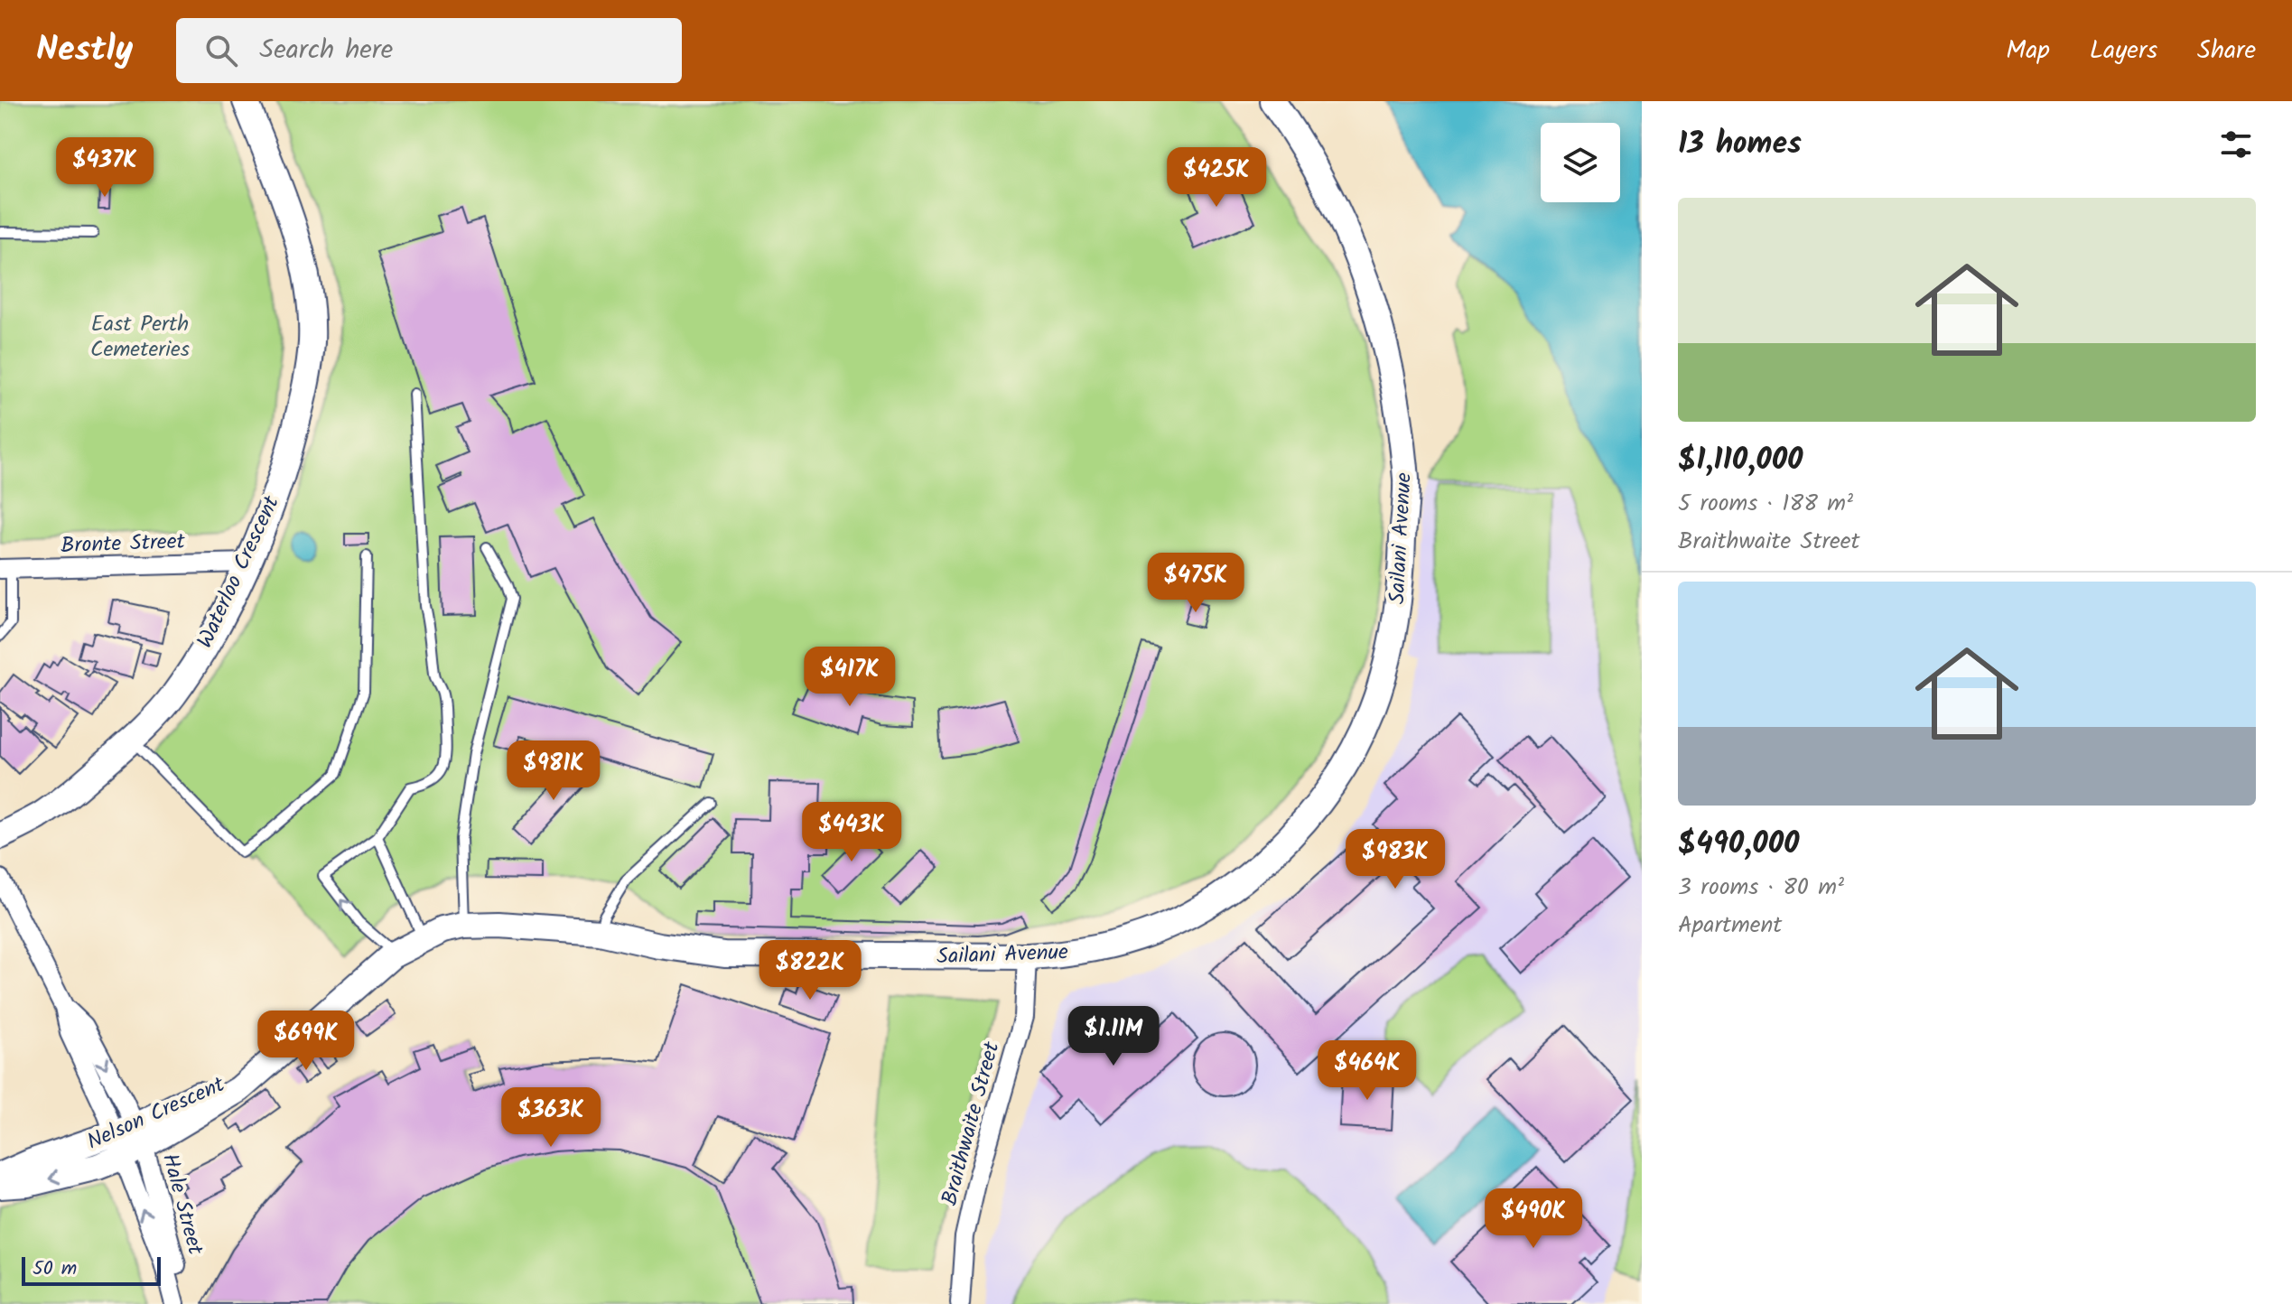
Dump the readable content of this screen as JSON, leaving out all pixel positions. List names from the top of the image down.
{
  "streets": {
    "street": [
      "Sailani Avenue",
      "Bronte Street",
      "Waterloo Crescent",
      "Nelson Crescent",
      "Braithwaite Street",
      "Hale Street"
    ]
  },
  "crossings": [
    ["Sailani Avenue", "Nelson Crescent"],
    ["Sailani Avenue", "Braithwaite Street"],
    ["Bronte Street", "Waterloo Crescent"],
    ["Nelson Crescent", "Hale Street"]
  ],
  "parks": ["East Perth Cemeteries"],
  "scale_bar": "50 m",
  "page": {
    "header": "Nestly",
    "search": "Search here",
    "nav": ["Map", "Layers", "Share"],
    "heading": "13 homes",
    "price": [
      "$437K",
      "$425K",
      "$475K",
      "$417K",
      "$981K",
      "$443K",
      "$983K",
      "$822K",
      "$1.11M",
      "$699K",
      "$464K",
      "$363K",
      "$490K"
    ],
    "list": [
      {
        "name": "$1,110,000",
        "note": "5 rooms · 188 m² · Braithwaite Street"
      },
      {
        "name": "$490,000",
        "note": "3 rooms · 80 m² · Apartment"
      }
    ],
    "scale": "50 m"
  }
}
